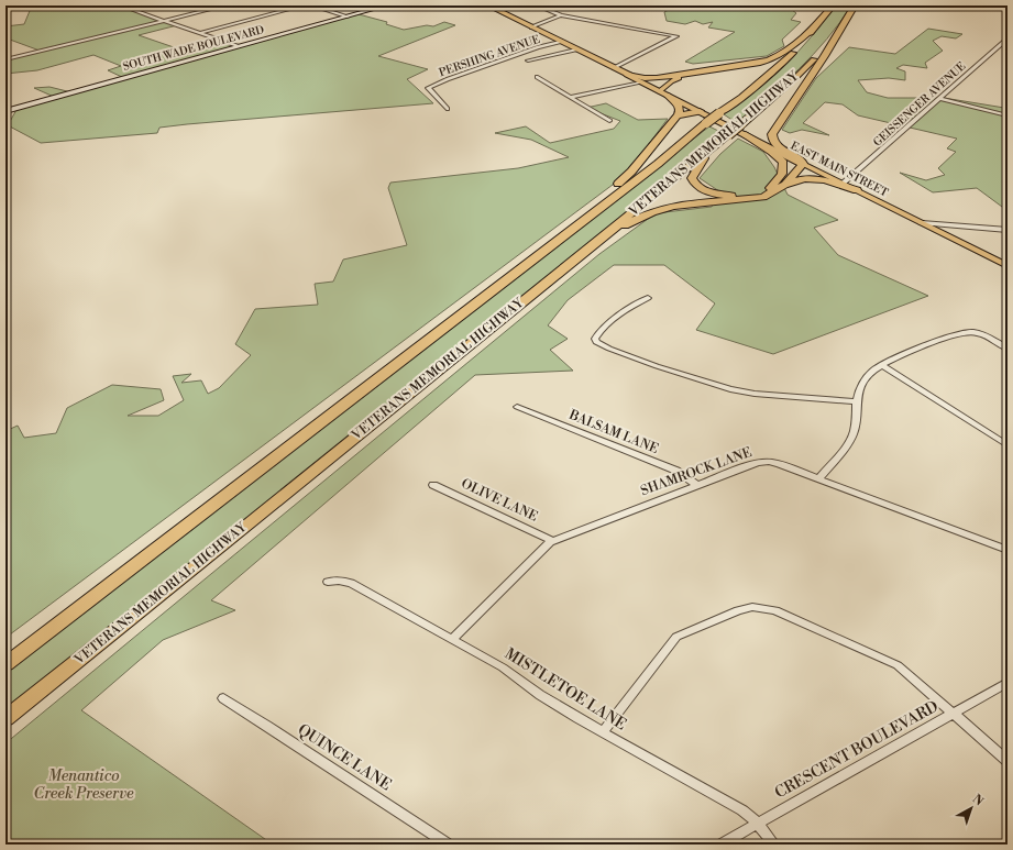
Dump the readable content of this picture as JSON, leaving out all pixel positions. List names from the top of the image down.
{
  "streets": {
    "highway": ["VETERANS MEMORIAL HIGHWAY", "EAST MAIN STREET"],
    "main road": ["SOUTH WADE BOULEVARD"],
    "street": [
      "PERSHING AVENUE",
      "GEISSENGER AVENUE",
      "BALSAM LANE",
      "SHAMROCK LANE",
      "OLIVE LANE",
      "MISTLETOE LANE",
      "CRESCENT BOULEVARD",
      "QUINCE LANE"
    ]
  },
  "crossings": [
    ["PERSHING AVENUE", "EAST MAIN STREET"],
    ["GEISSENGER AVENUE", "EAST MAIN STREET"],
    ["BALSAM LANE", "SHAMROCK LANE"],
    ["SHAMROCK LANE", "OLIVE LANE"],
    ["SHAMROCK LANE", "MISTLETOE LANE"],
    ["MISTLETOE LANE", "CRESCENT BOULEVARD"]
  ],
  "parks": ["Menantico Creek Preserve"],
  "north": "top right"
}
